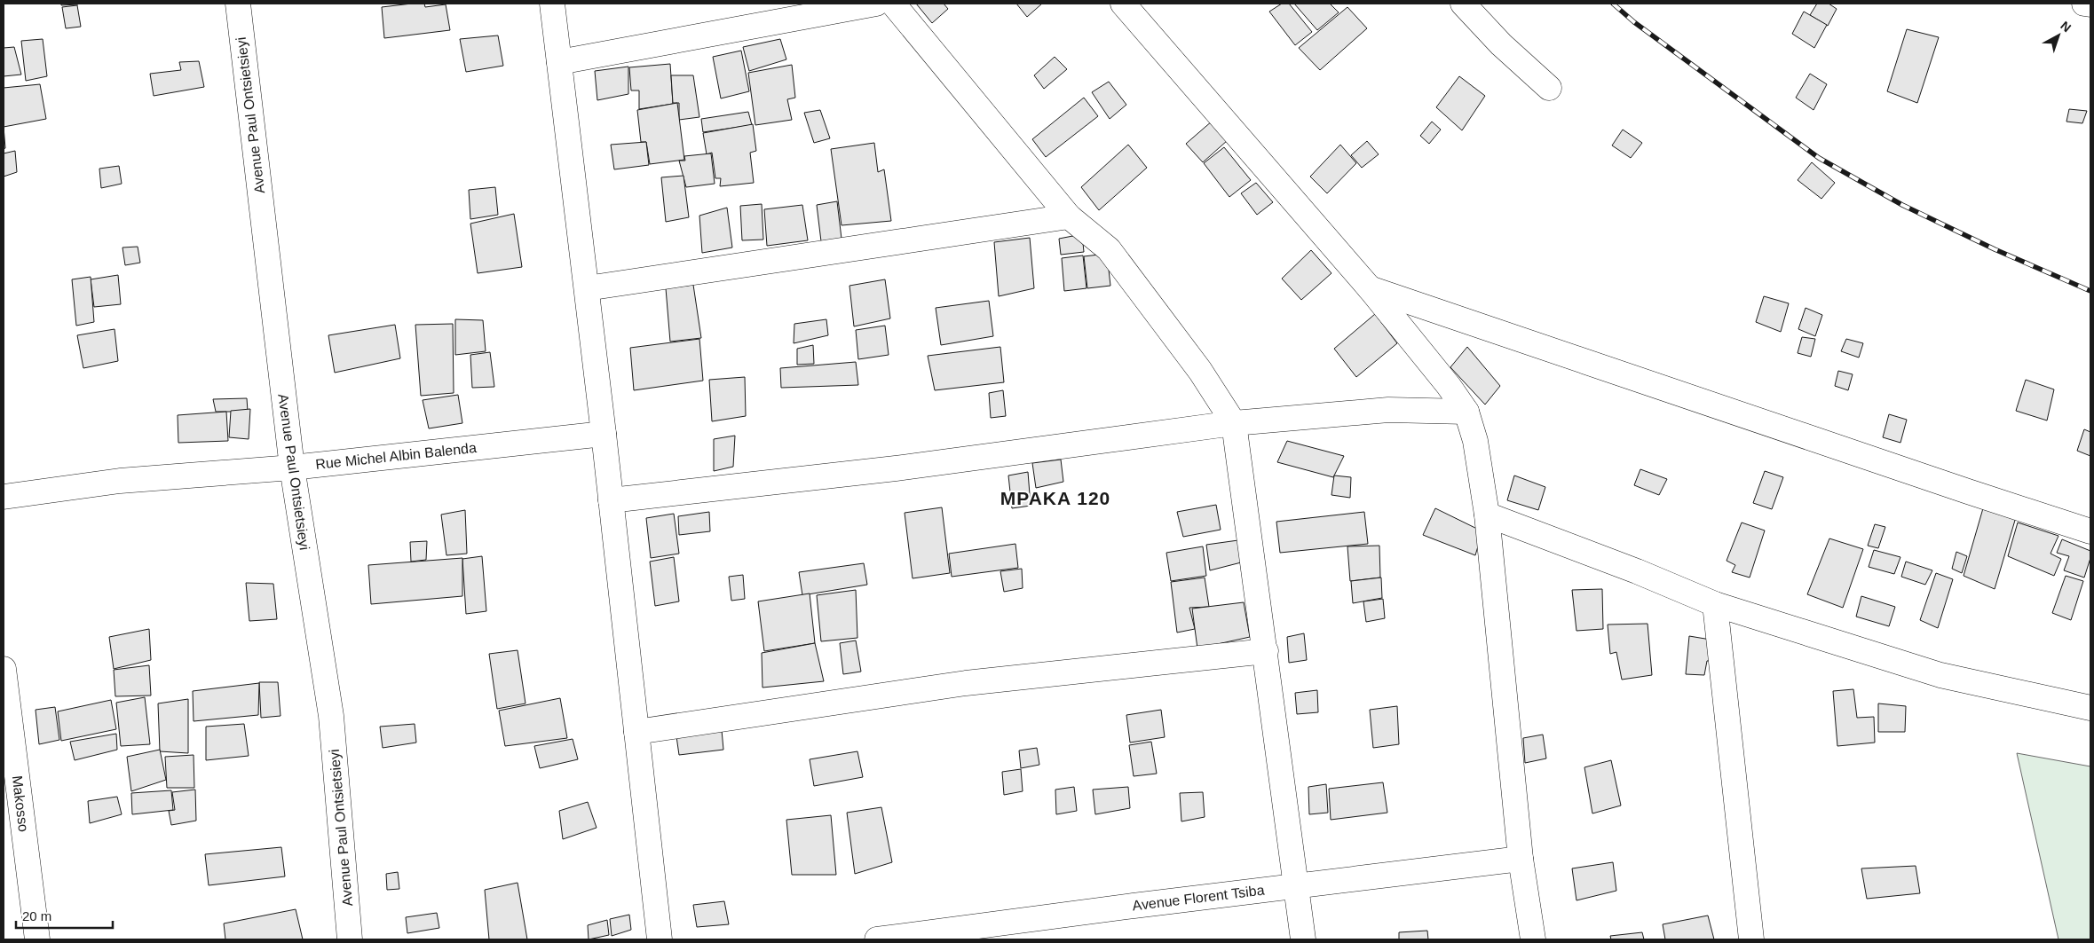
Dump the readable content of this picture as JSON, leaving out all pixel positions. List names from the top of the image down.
{
  "streets": {
    "street": [
      "Avenue Paul Ontsietsieyi",
      "Rue Michel Albin Balenda",
      "Makosso",
      "Avenue Florent Tsiba"
    ]
  },
  "crossings": [
    ["Avenue Paul Ontsietsieyi", "Rue Michel Albin Balenda"]
  ],
  "districts": ["MPAKA 120"],
  "scale_bar": "20 m",
  "north": "top right"
}
